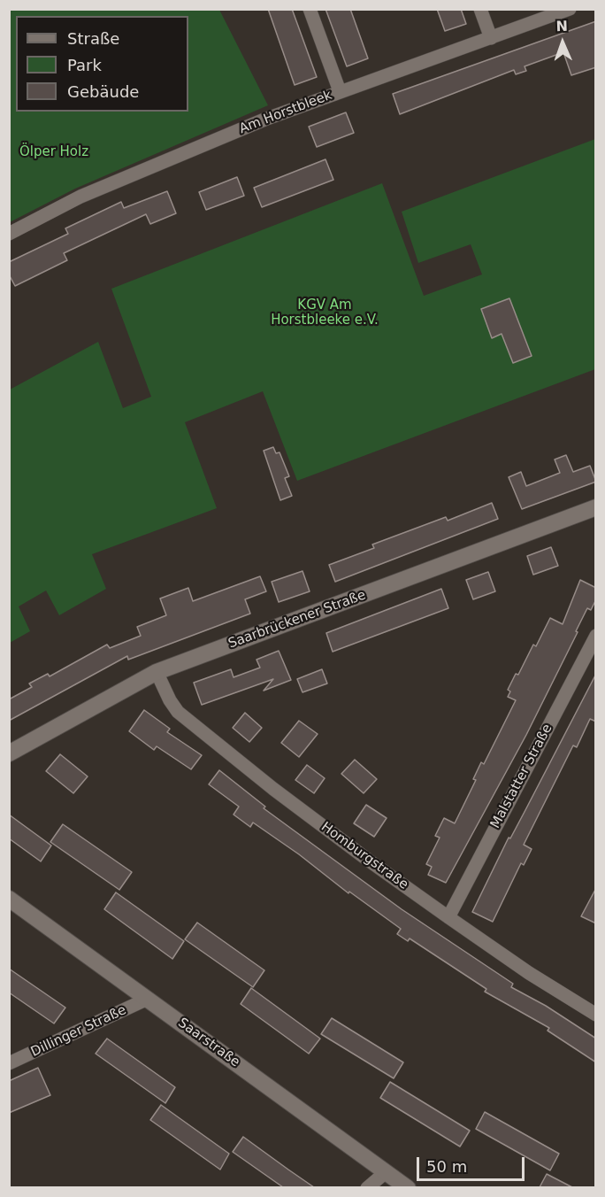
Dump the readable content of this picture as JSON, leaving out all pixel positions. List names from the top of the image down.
{
  "streets": {
    "street": [
      "Am Horstbleek",
      "Saarbrückener Straße",
      "Malstatter Straße",
      "Homburgstraße",
      "Dillinger Straße",
      "Saarstraße"
    ]
  },
  "crossings": [
    ["Saarbrückener Straße", "Homburgstraße"],
    ["Malstatter Straße", "Homburgstraße"],
    ["Dillinger Straße", "Saarstraße"]
  ],
  "parks": ["Ölper Holz", "KGV Am Horstbleeke e.V."],
  "legend": ["Straße", "Park", "Gebäude"],
  "scale_bar": "50 m",
  "north": "top"
}
